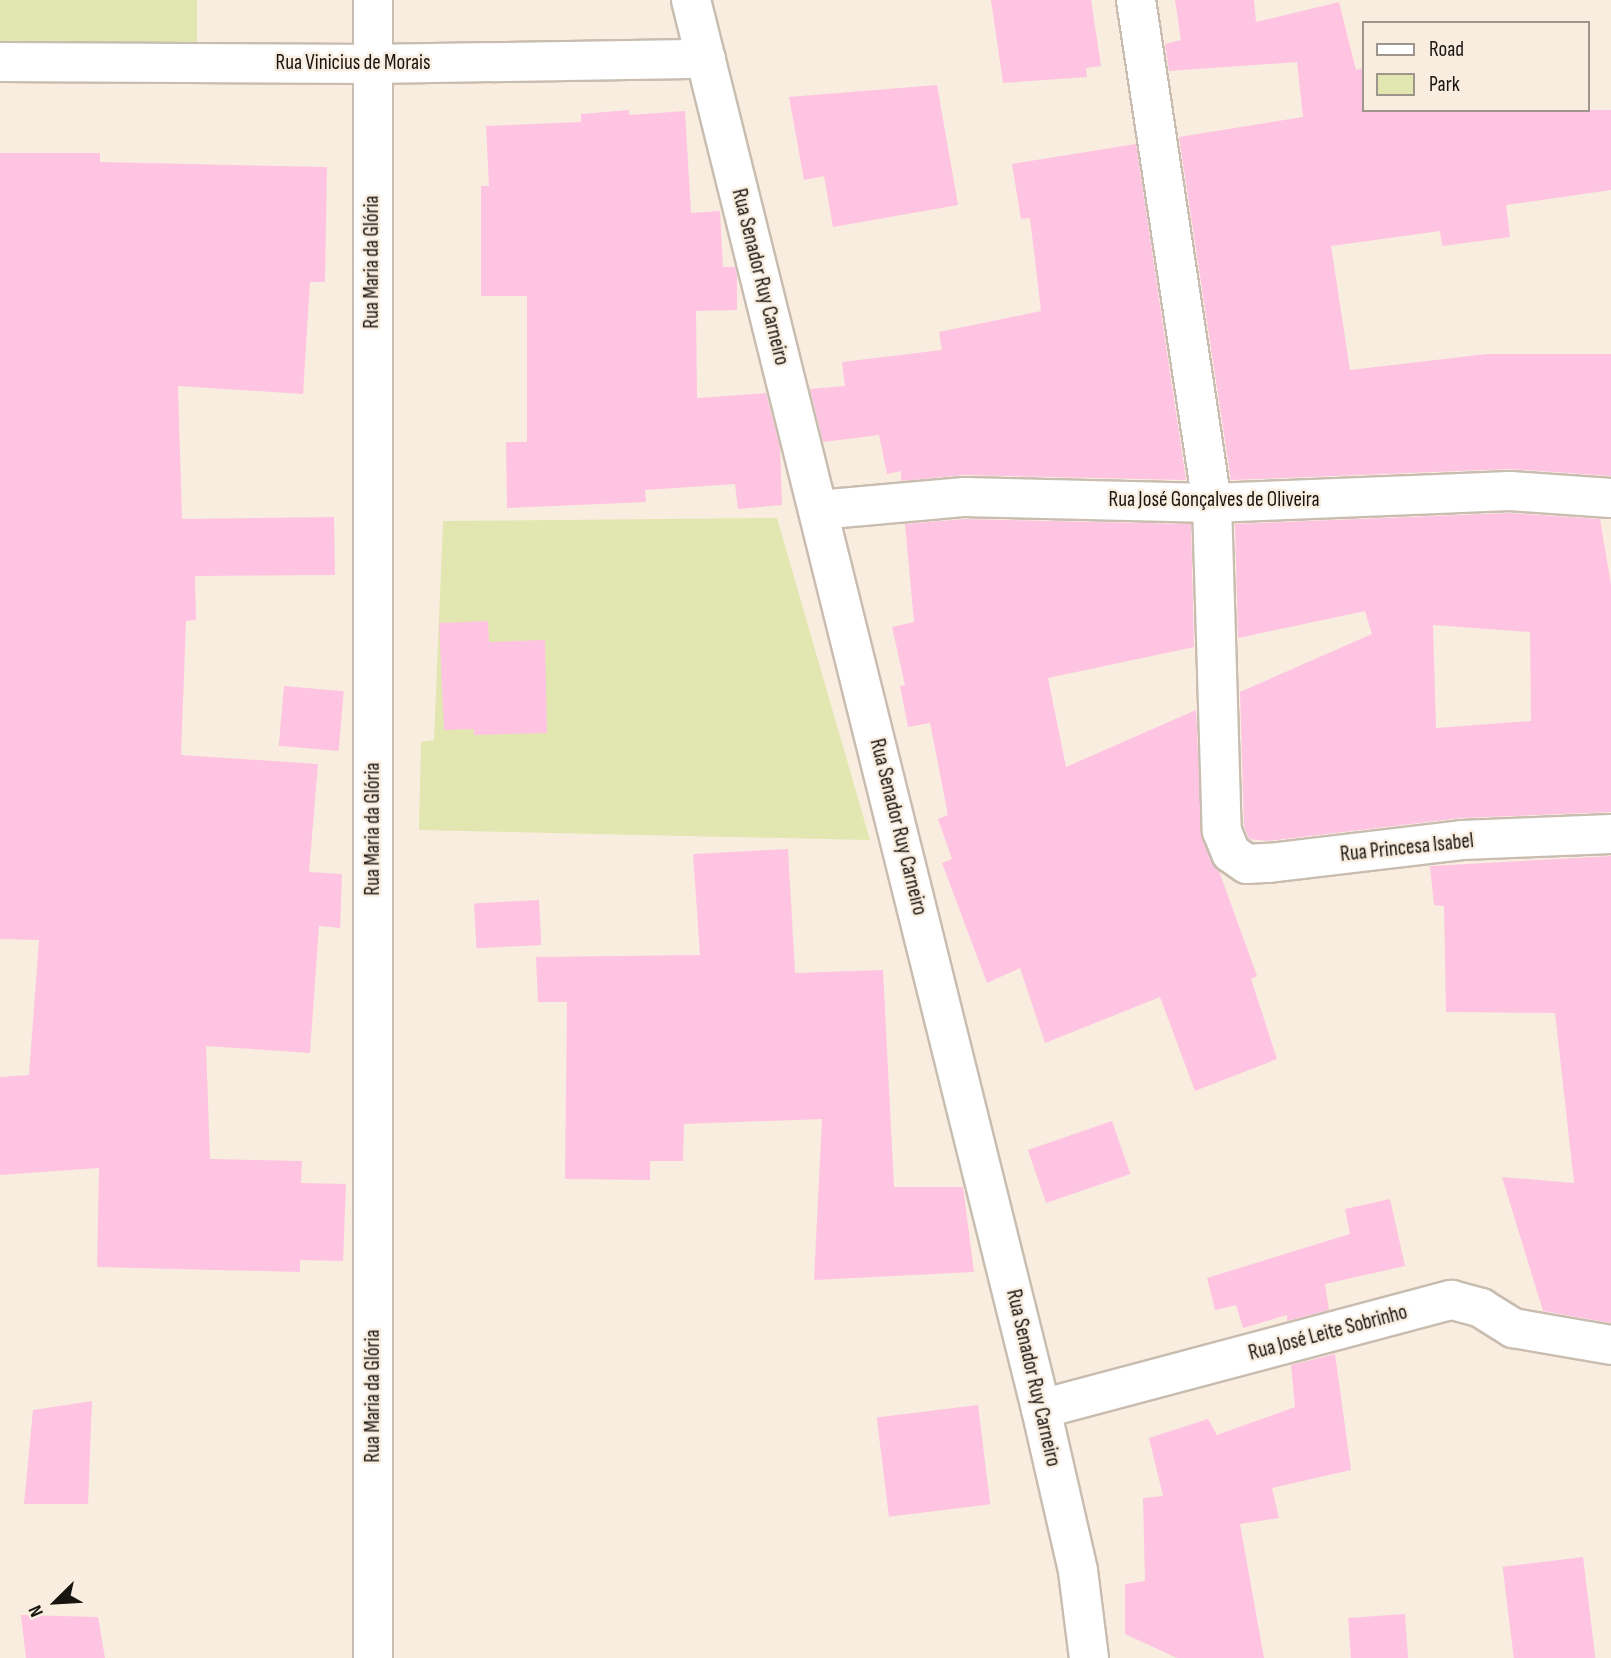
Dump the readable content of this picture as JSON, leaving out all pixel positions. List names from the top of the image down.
{
  "streets": {
    "street": [
      "Rua Vinicius de Morais",
      "Rua Maria da Glória",
      "Rua Senador Ruy Carneiro",
      "Rua José Gonçalves de Oliveira",
      "Rua Princesa Isabel",
      "Rua José Leite Sobrinho"
    ]
  },
  "crossings": [
    ["Rua Vinicius de Morais", "Rua Maria da Glória"],
    ["Rua Vinicius de Morais", "Rua Senador Ruy Carneiro"],
    ["Rua Senador Ruy Carneiro", "Rua José Gonçalves de Oliveira"],
    ["Rua Senador Ruy Carneiro", "Rua José Leite Sobrinho"],
    ["Rua José Gonçalves de Oliveira", "Rua Princesa Isabel"]
  ],
  "legend": ["Road", "Park"],
  "north": "bottom left"
}
